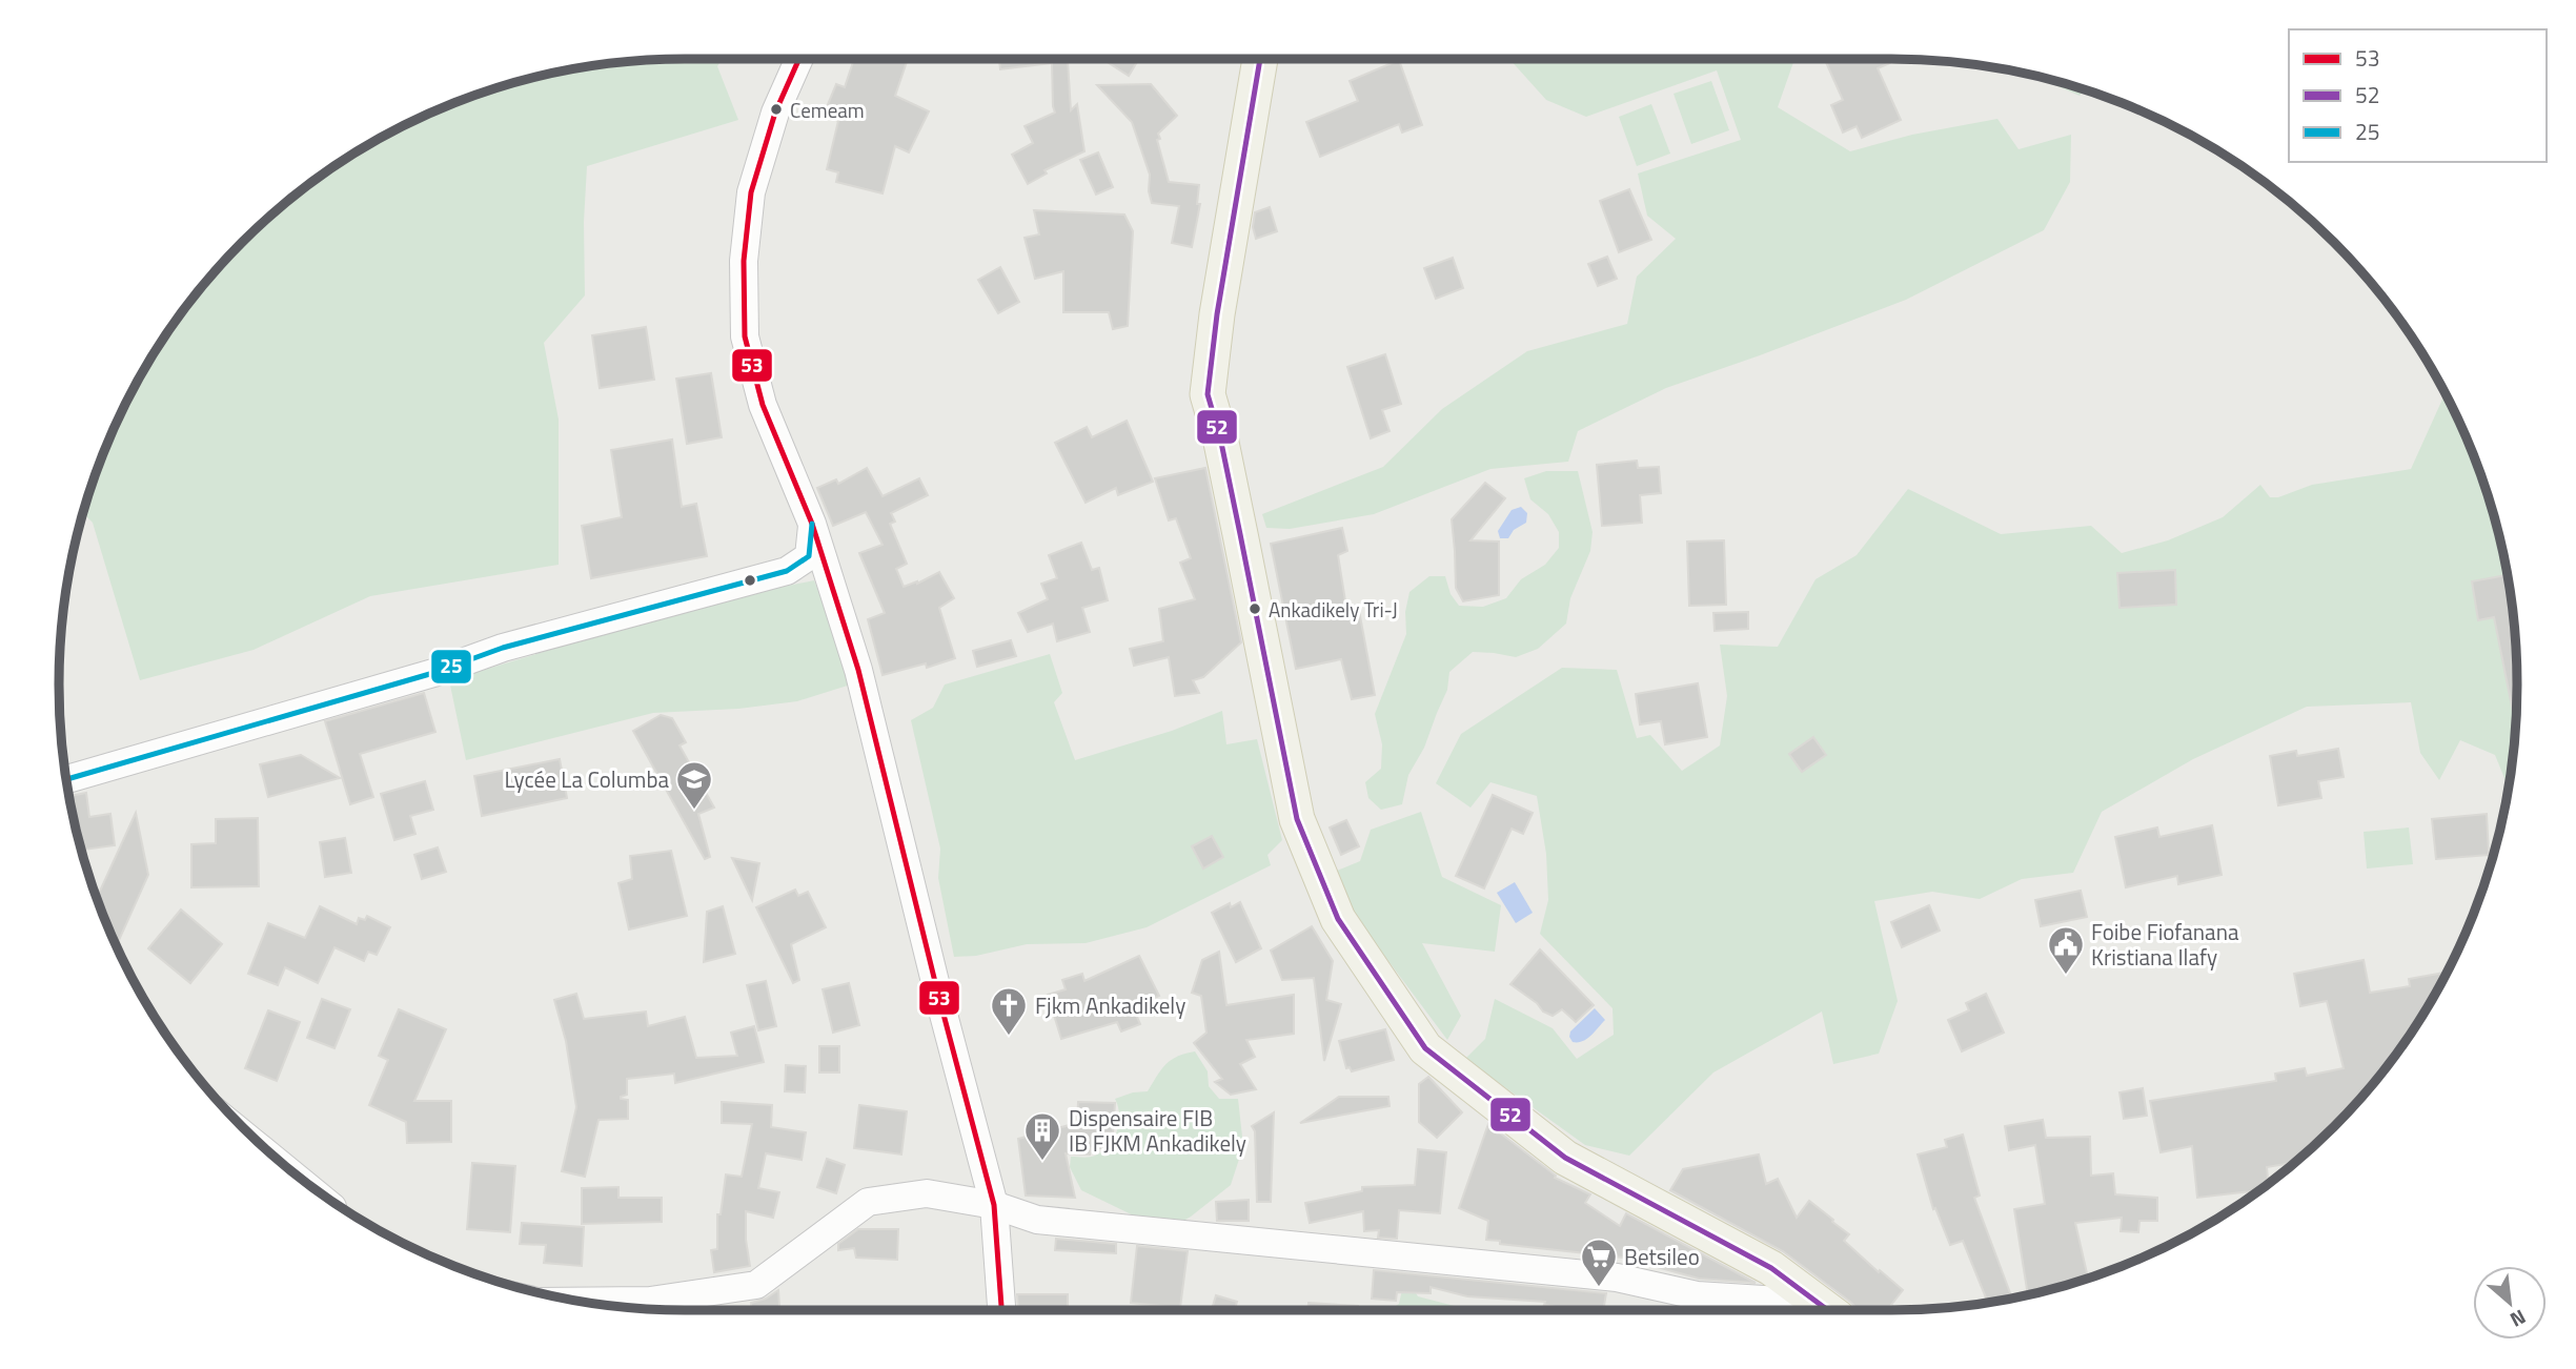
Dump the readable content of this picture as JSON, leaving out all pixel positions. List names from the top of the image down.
{
  "places": {
    "other": ["Cemeam", "Ankadikely Tri-J"],
    "school or university": ["Lycée La Columba"],
    "public building": ["Foibe Fiofanana Kristiana Ilafy"],
    "church": ["Fjkm Ankadikely"],
    "building": ["Dispensaire FIB IB FJKM Ankadikely"],
    "supermarket": ["Betsileo"]
  },
  "lines": ["transit line 53", "transit line 52", "transit line 25"],
  "legend": ["53", "52", "25"],
  "north": "bottom right"
}
